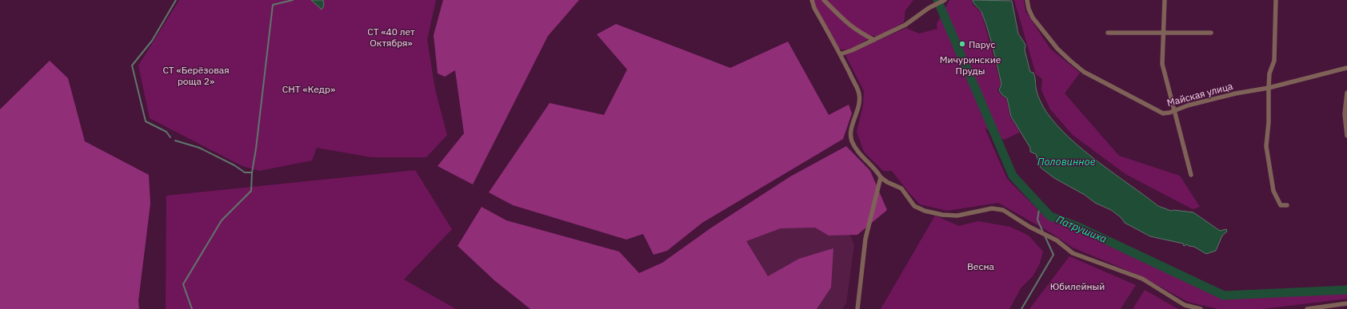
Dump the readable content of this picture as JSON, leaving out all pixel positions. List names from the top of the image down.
{
  "streets": {
    "street": ["Майская улица"]
  },
  "water": ["Половинное", "Патрушиха"],
  "parks": [
    "СТ «40 лет Октября»",
    "Мичуринские Пруды",
    "СТ «Берёзовая роща 2»",
    "СНТ «Кедр»",
    "Весна",
    "Юбилейный"
  ],
  "places": ["Парус"]
}
